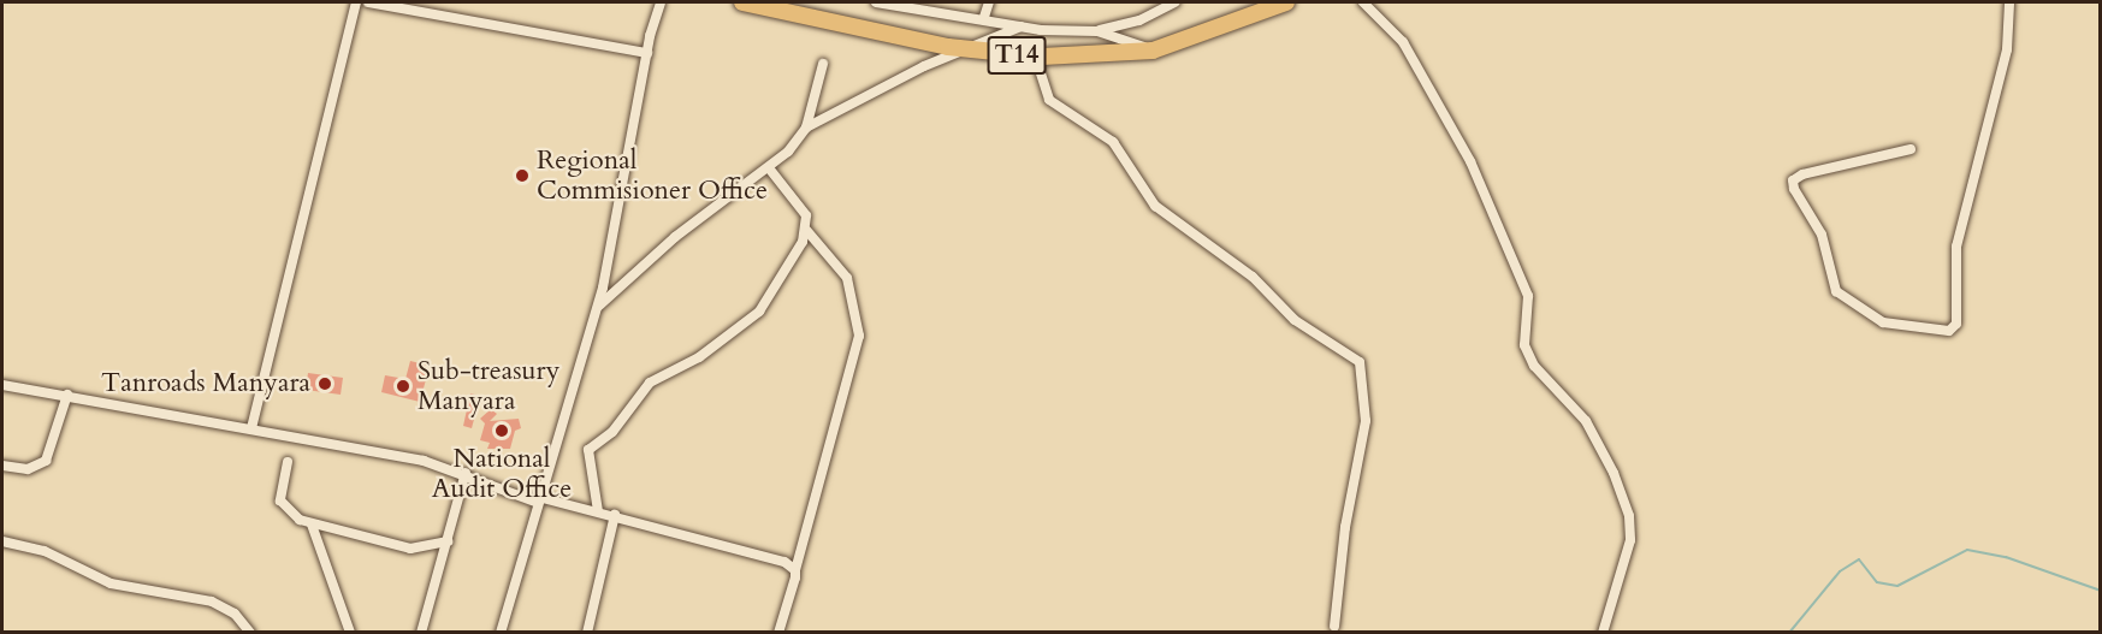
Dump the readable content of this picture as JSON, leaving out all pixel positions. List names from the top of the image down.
{
  "streets": {
    "highway": ["T14"]
  },
  "places": [
    "Regional Commisioner Office",
    "Tanroads Manyara",
    "Sub-treasury Manyara",
    "National Audit Office"
  ]
}
